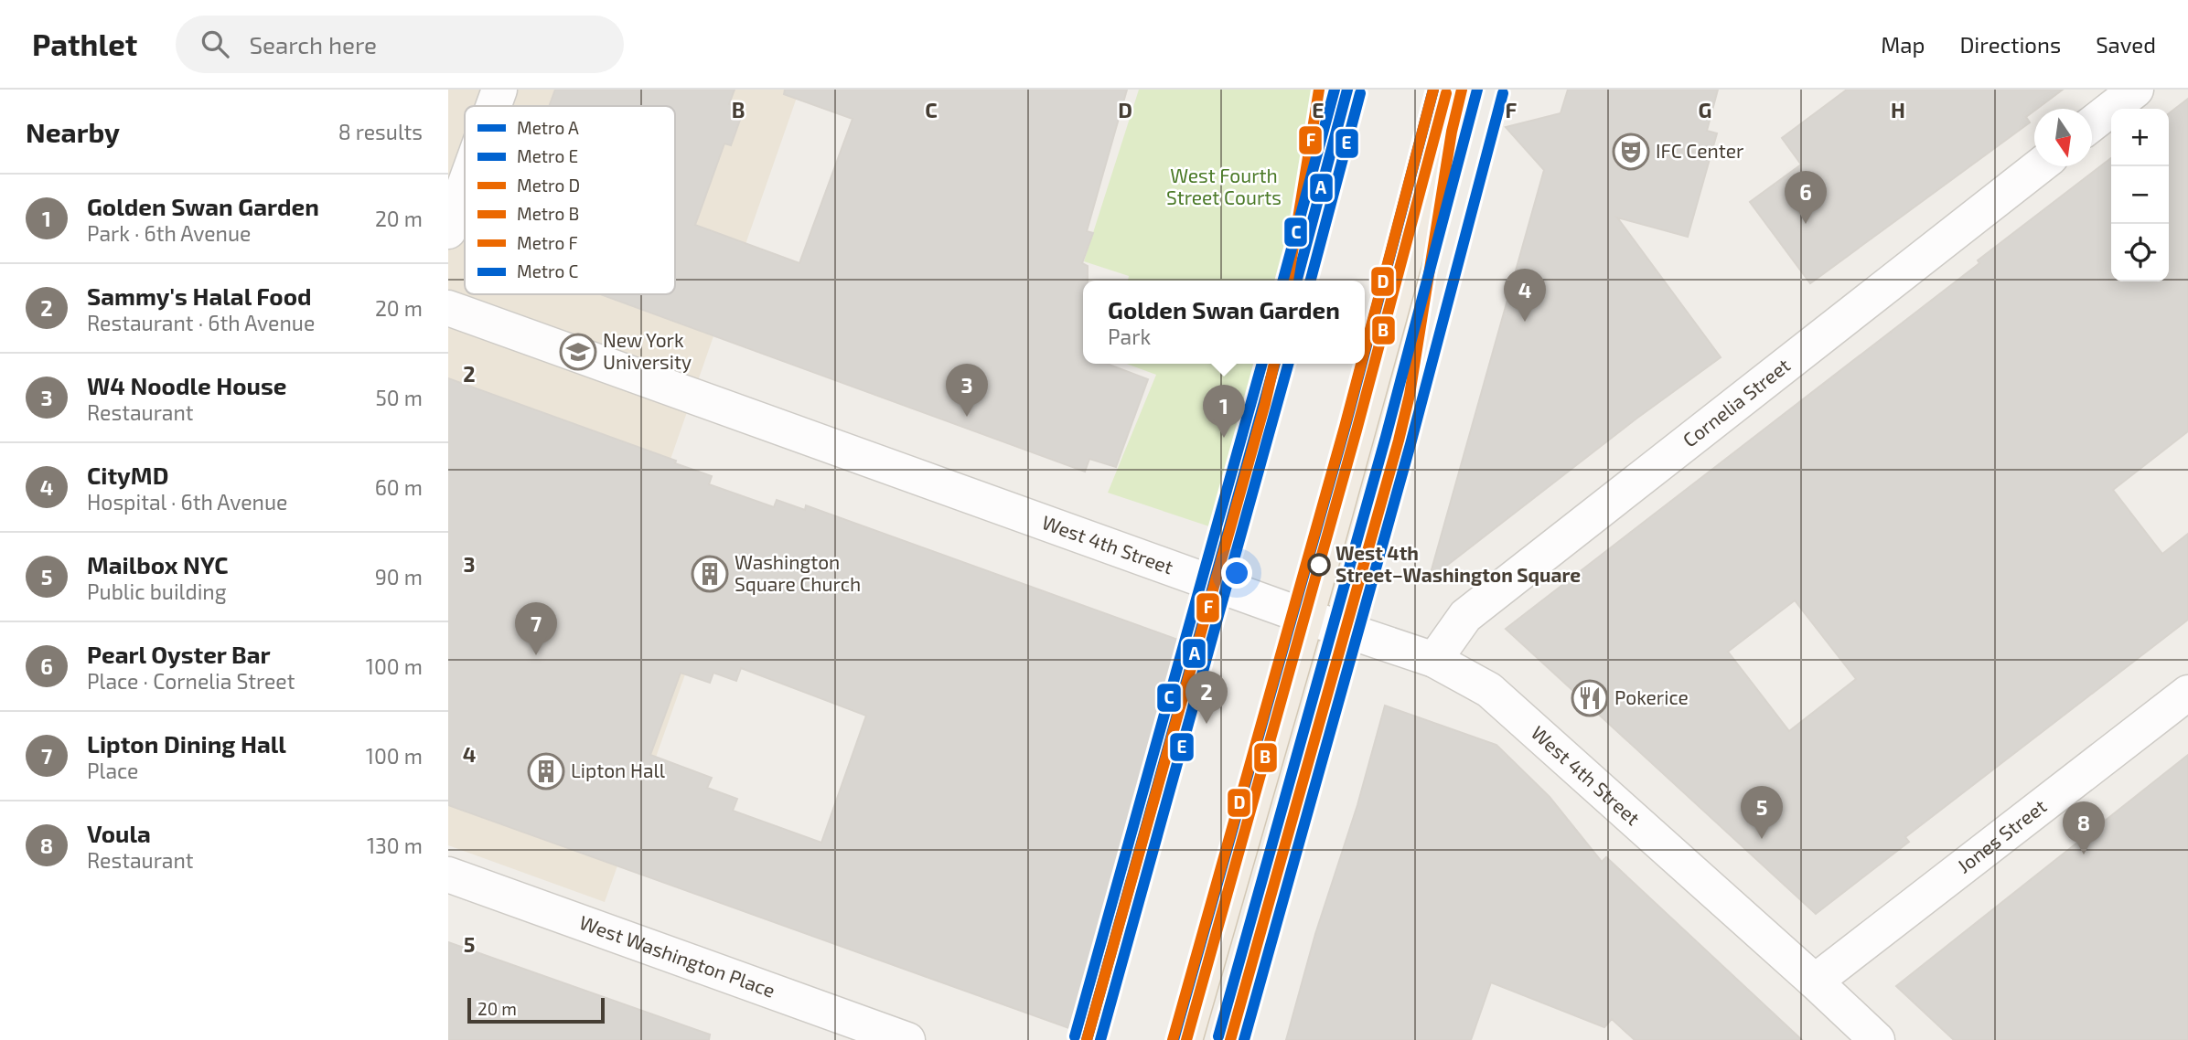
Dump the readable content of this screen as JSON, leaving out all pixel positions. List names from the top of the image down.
{
  "streets": {
    "street": [
      "Cornelia Street",
      "West 4th Street",
      "Jones Street",
      "West Washington Place"
    ]
  },
  "crossings": [
    ["Cornelia Street", "West 4th Street"],
    ["West 4th Street", "Jones Street"]
  ],
  "parks": ["West Fourth Street Courts"],
  "places": {
    "theatre": ["IFC Center"],
    "school or university": ["New York University"],
    "other": ["West 4th Street–Washington Square"],
    "building": ["Washington Square Church", "Lipton Hall"],
    "restaurant": ["Pokerice"]
  },
  "lines": [
    "metro line A",
    "metro line D",
    "metro line F",
    "metro line C",
    "metro line E",
    "metro line B"
  ],
  "legend": [
    "Metro A",
    "Metro E",
    "Metro D",
    "Metro B",
    "Metro F",
    "Metro C"
  ],
  "scale_bar": "20 m",
  "north": "bottom",
  "page": {
    "header": "Pathlet",
    "search": "Search here",
    "nav": ["Map", "Directions", "Saved"],
    "heading": ["Nearby", "8 results"],
    "map_buttons": ["+", "−"],
    "pins": [
      "6",
      "4",
      "3",
      "1",
      "7",
      "2",
      "5",
      "8"
    ],
    "list": [
      {
        "mark": "1",
        "name": "Golden Swan Garden",
        "note": "Park · 6th Avenue",
        "value": "20 m"
      },
      {
        "mark": "2",
        "name": "Sammy's Halal Food",
        "note": "Restaurant · 6th Avenue",
        "value": "20 m"
      },
      {
        "mark": "3",
        "name": "W4 Noodle House",
        "note": "Restaurant",
        "value": "50 m"
      },
      {
        "mark": "4",
        "name": "CityMD",
        "note": "Hospital · 6th Avenue",
        "value": "60 m"
      },
      {
        "mark": "5",
        "name": "Mailbox NYC",
        "note": "Public building",
        "value": "90 m"
      },
      {
        "mark": "6",
        "name": "Pearl Oyster Bar",
        "note": "Place · Cornelia Street",
        "value": "100 m"
      },
      {
        "mark": "7",
        "name": "Lipton Dining Hall",
        "note": "Place",
        "value": "100 m"
      },
      {
        "mark": "8",
        "name": "Voula",
        "note": "Restaurant",
        "value": "130 m"
      }
    ],
    "popup": ["Golden Swan Garden", "Park"],
    "scale": "20 m"
  },
  "grid": {
    "columns": [
      "B",
      "C",
      "D",
      "E",
      "F",
      "G",
      "H"
    ],
    "rows": [
      "2",
      "3",
      "4",
      "5"
    ]
  }
}
